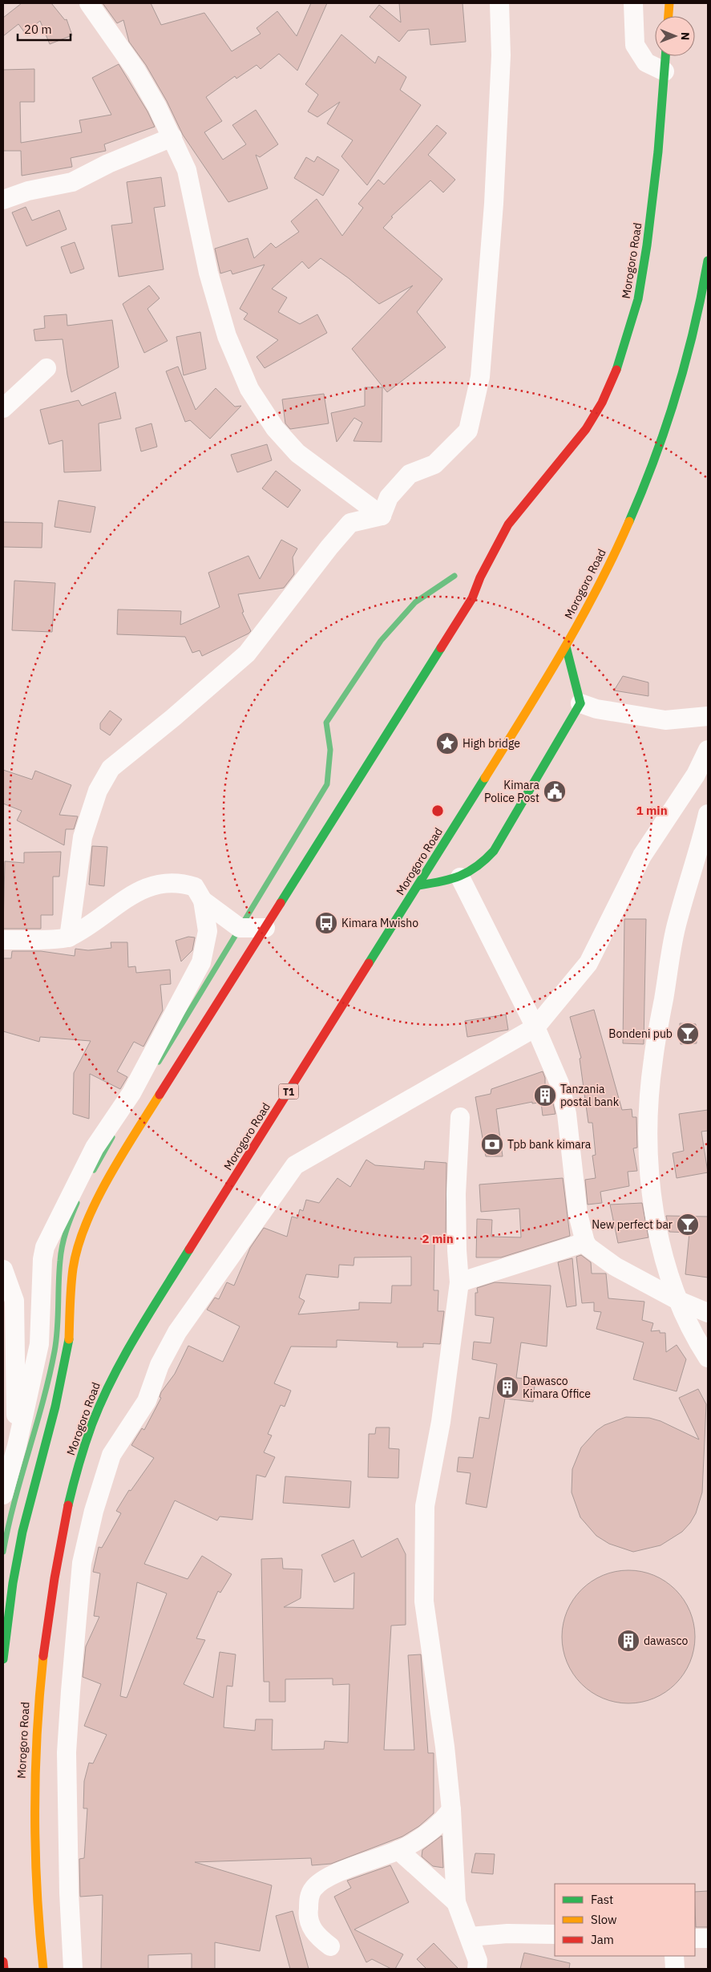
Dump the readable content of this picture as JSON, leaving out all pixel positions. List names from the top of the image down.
{
  "streets": {
    "main road": ["Morogoro Road", "T1"]
  },
  "places": {
    "place": ["High bridge"],
    "public building": ["Kimara Police Post"],
    "bus stop": ["Kimara Mwisho"],
    "bar": ["Bondeni pub", "New perfect bar"],
    "building": ["Tanzania postal bank", "Dawasco Kimara Office", "dawasco"],
    "bank": ["Tpb bank kimara"]
  },
  "legend": ["Fast", "Slow", "Jam"],
  "scale_bar": "20 m",
  "north": "right",
  "rings": ["1 min", "2 min"]
}
